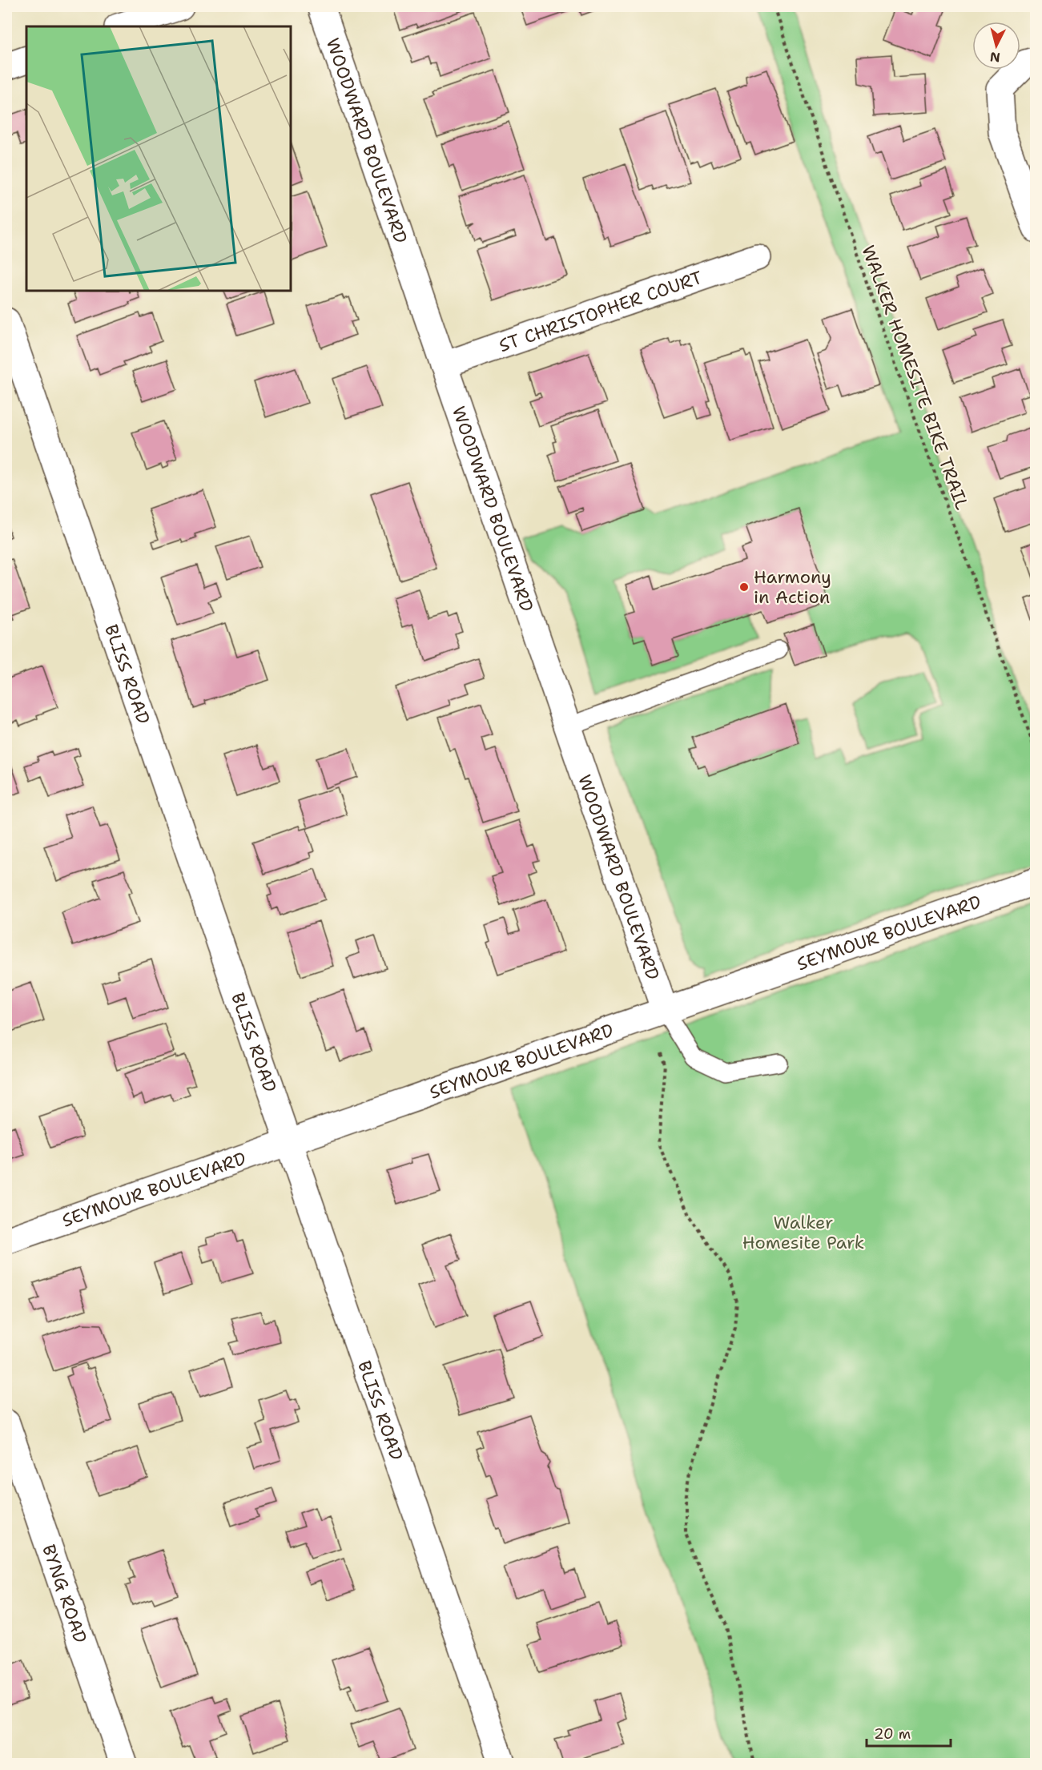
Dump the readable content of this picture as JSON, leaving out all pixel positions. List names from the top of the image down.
{
  "streets": {
    "street": [
      "WOODWARD BOULEVARD",
      "ST CHRISTOPHER COURT",
      "BLISS ROAD",
      "SEYMOUR BOULEVARD",
      "BYNG ROAD"
    ],
    "path": ["WALKER HOMESITE BIKE TRAIL"]
  },
  "crossings": [
    ["WOODWARD BOULEVARD", "ST CHRISTOPHER COURT"],
    ["WOODWARD BOULEVARD", "SEYMOUR BOULEVARD"],
    ["BLISS ROAD", "SEYMOUR BOULEVARD"]
  ],
  "parks": ["Walker Homesite Park"],
  "places": ["Harmony in Action"],
  "scale_bar": "20 m",
  "north": "bottom"
}
